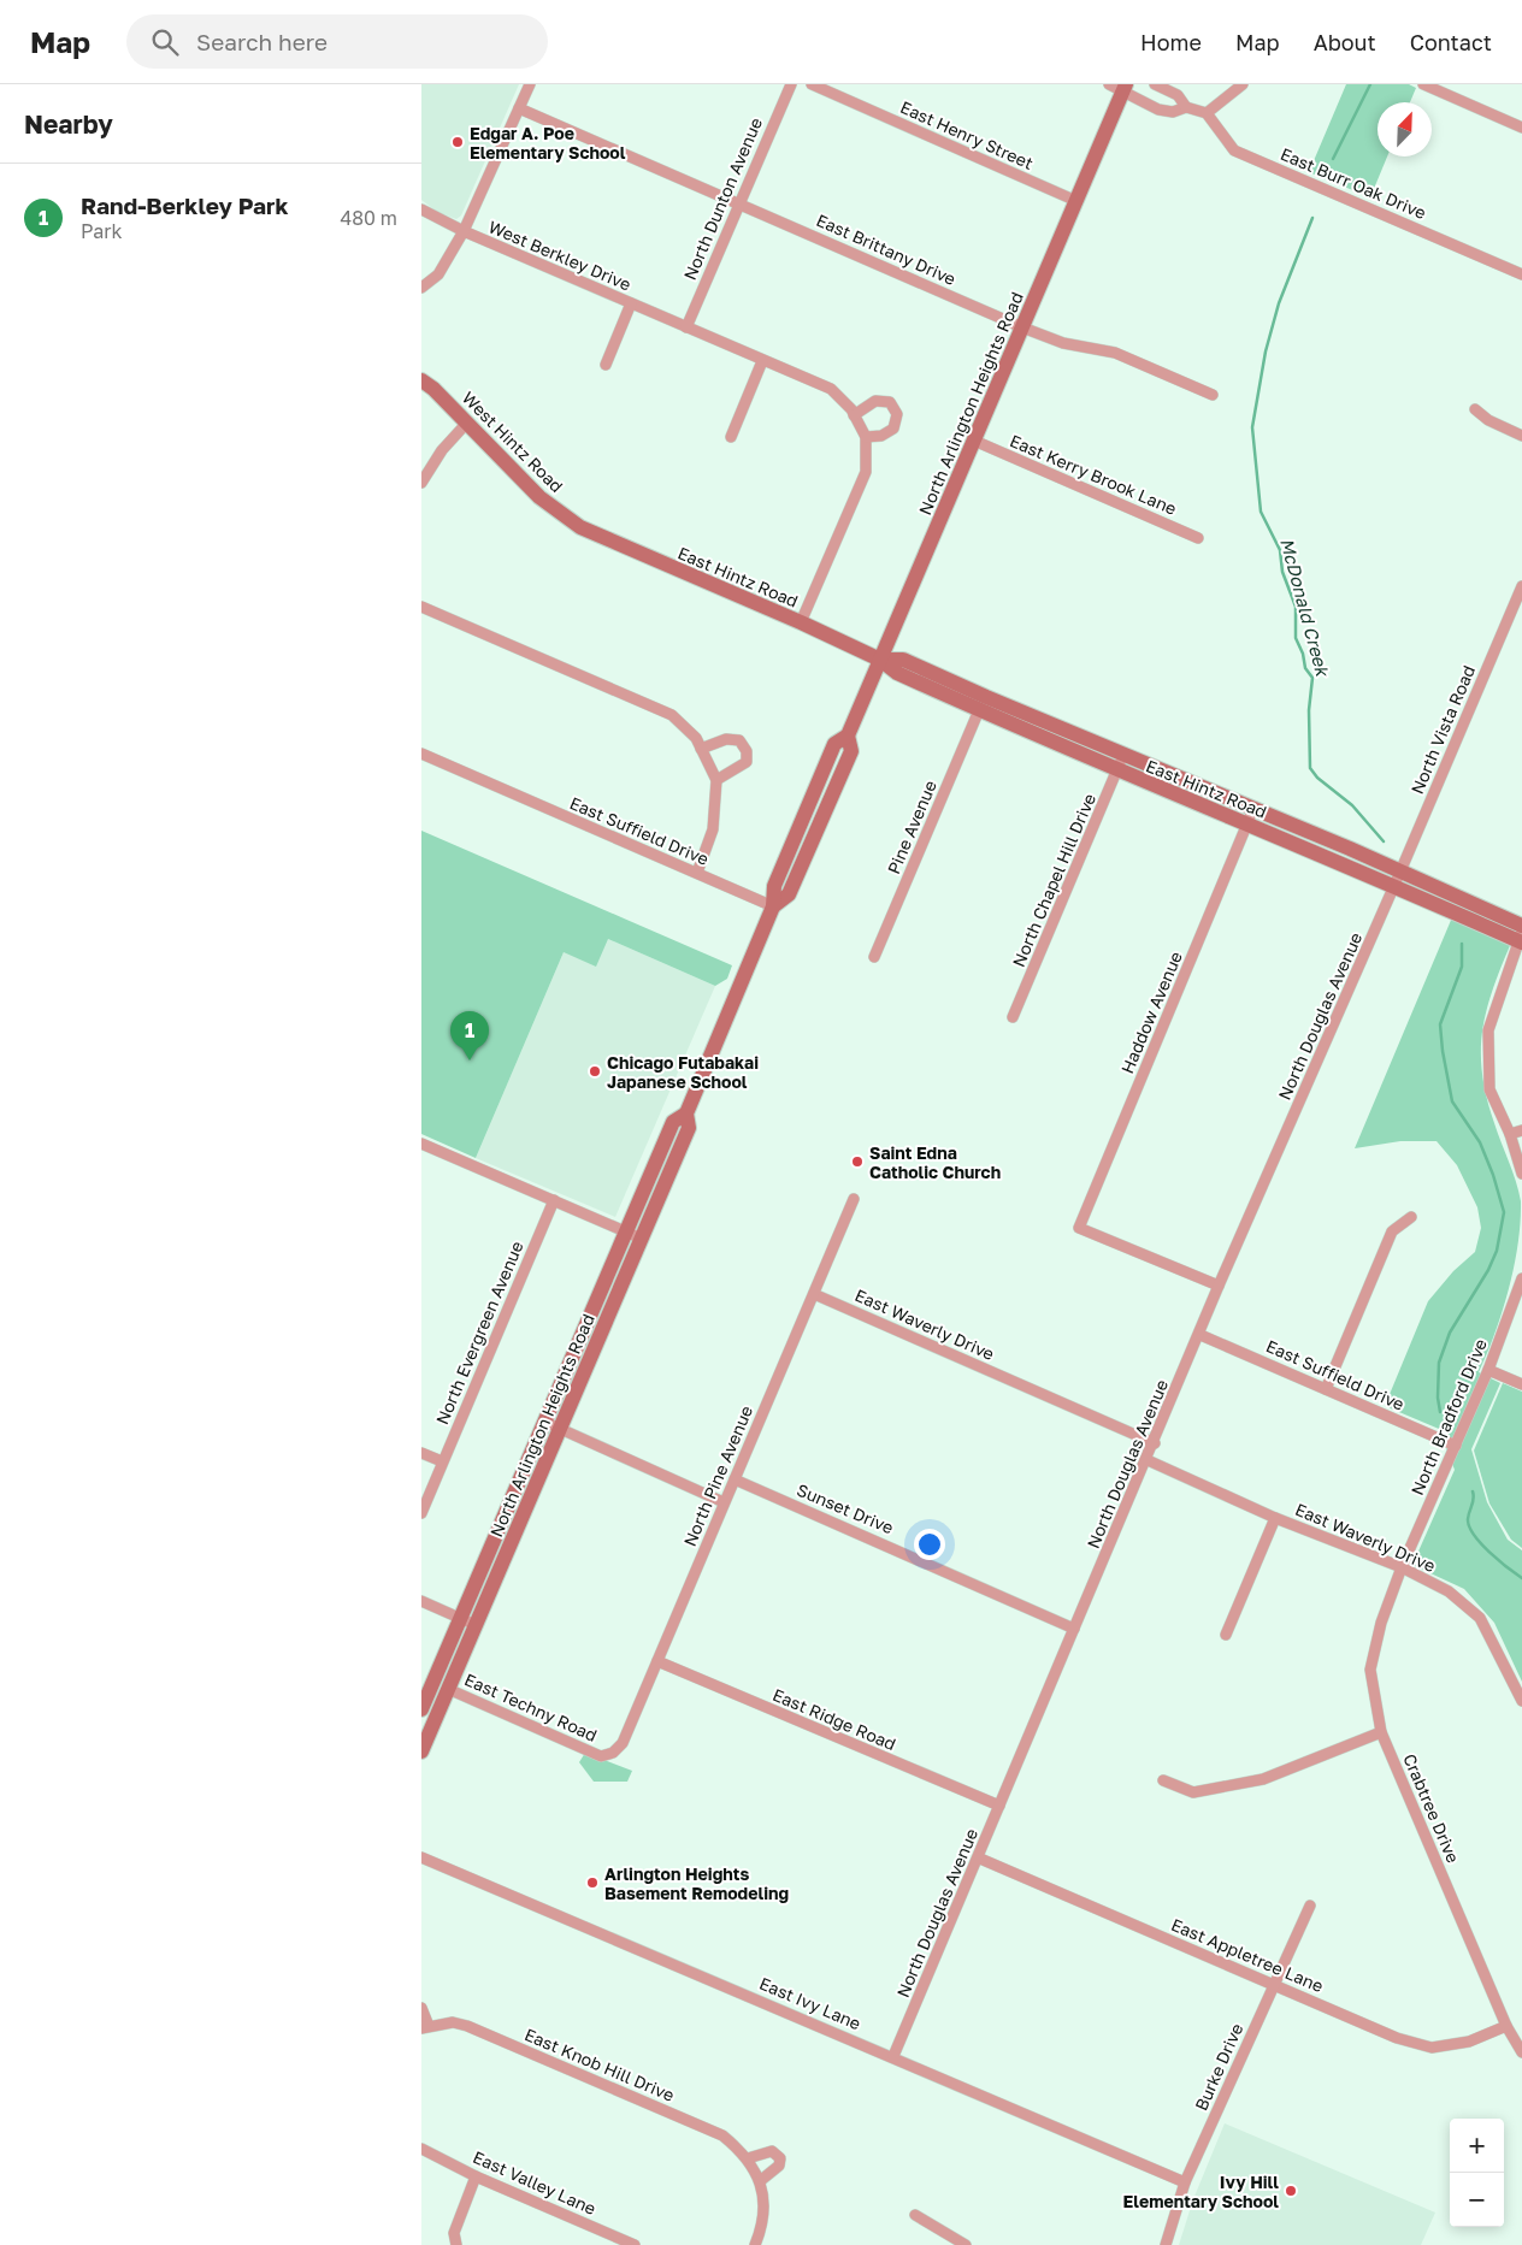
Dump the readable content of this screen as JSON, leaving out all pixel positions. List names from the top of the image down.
{
  "streets": {
    "main road": ["North Arlington Heights Road", "West Hintz Road", "East Hintz Road"],
    "street": [
      "East Henry Street",
      "East Burr Oak Drive",
      "North Dunton Avenue",
      "East Brittany Drive",
      "West Berkley Drive",
      "East Kerry Brook Lane",
      "North Vista Road",
      "Pine Avenue",
      "East Suffield Drive",
      "North Chapel Hill Drive",
      "Haddow Avenue",
      "North Douglas Avenue",
      "East Waverly Drive",
      "North Evergreen Avenue",
      "North Bradford Drive",
      "North Pine Avenue",
      "Sunset Drive",
      "East Techny Road",
      "East Ridge Road",
      "Crabtree Drive",
      "East Appletree Lane",
      "East Ivy Lane",
      "East Knob Hill Drive",
      "Burke Drive",
      "East Valley Lane"
    ]
  },
  "crossings": [
    ["East Henry Street", "North Arlington Heights Road"],
    ["North Dunton Avenue", "East Brittany Drive"],
    ["North Dunton Avenue", "West Berkley Drive"],
    ["East Brittany Drive", "North Arlington Heights Road"],
    ["North Arlington Heights Road", "East Kerry Brook Lane"],
    ["North Arlington Heights Road", "East Hintz Road"],
    ["North Arlington Heights Road", "East Suffield Drive"],
    ["North Arlington Heights Road", "East Techny Road"],
    ["West Hintz Road", "East Hintz Road"],
    ["East Hintz Road", "North Vista Road"],
    ["East Hintz Road", "Pine Avenue"],
    ["East Hintz Road", "North Chapel Hill Drive"],
    ["East Hintz Road", "Haddow Avenue"],
    ["East Hintz Road", "North Douglas Avenue"],
    ["North Vista Road", "North Douglas Avenue"],
    ["East Suffield Drive", "North Douglas Avenue"],
    ["East Suffield Drive", "North Bradford Drive"],
    ["Haddow Avenue", "North Douglas Avenue"],
    ["North Douglas Avenue", "East Waverly Drive"],
    ["North Douglas Avenue", "Sunset Drive"],
    ["North Douglas Avenue", "East Ridge Road"],
    ["North Douglas Avenue", "East Appletree Lane"],
    ["North Douglas Avenue", "East Ivy Lane"],
    ["East Waverly Drive", "North Bradford Drive"],
    ["East Waverly Drive", "North Pine Avenue"],
    ["East Waverly Drive", "Crabtree Drive"],
    ["North Bradford Drive", "Crabtree Drive"],
    ["North Pine Avenue", "Sunset Drive"],
    ["North Pine Avenue", "East Techny Road"],
    ["North Pine Avenue", "East Ridge Road"],
    ["Crabtree Drive", "East Appletree Lane"],
    ["East Appletree Lane", "Burke Drive"],
    ["East Ivy Lane", "Burke Drive"]
  ],
  "water": ["McDonald Creek"],
  "places": [
    "Edgar A. Poe Elementary School",
    "Chicago Futabakai Japanese School",
    "Saint Edna Catholic Church",
    "Arlington Heights Basement Remodeling",
    "Ivy Hill Elementary School"
  ],
  "north": "top right",
  "page": {
    "header": "Map",
    "search": "Search here",
    "nav": [
      "Home",
      "Map",
      "About",
      "Contact"
    ],
    "heading": "Nearby",
    "list": [
      {
        "mark": "1",
        "name": "Rand-Berkley Park",
        "note": "Park",
        "value": "480 m"
      }
    ],
    "pins": "1",
    "map_buttons": ["+", "−"]
  }
}
